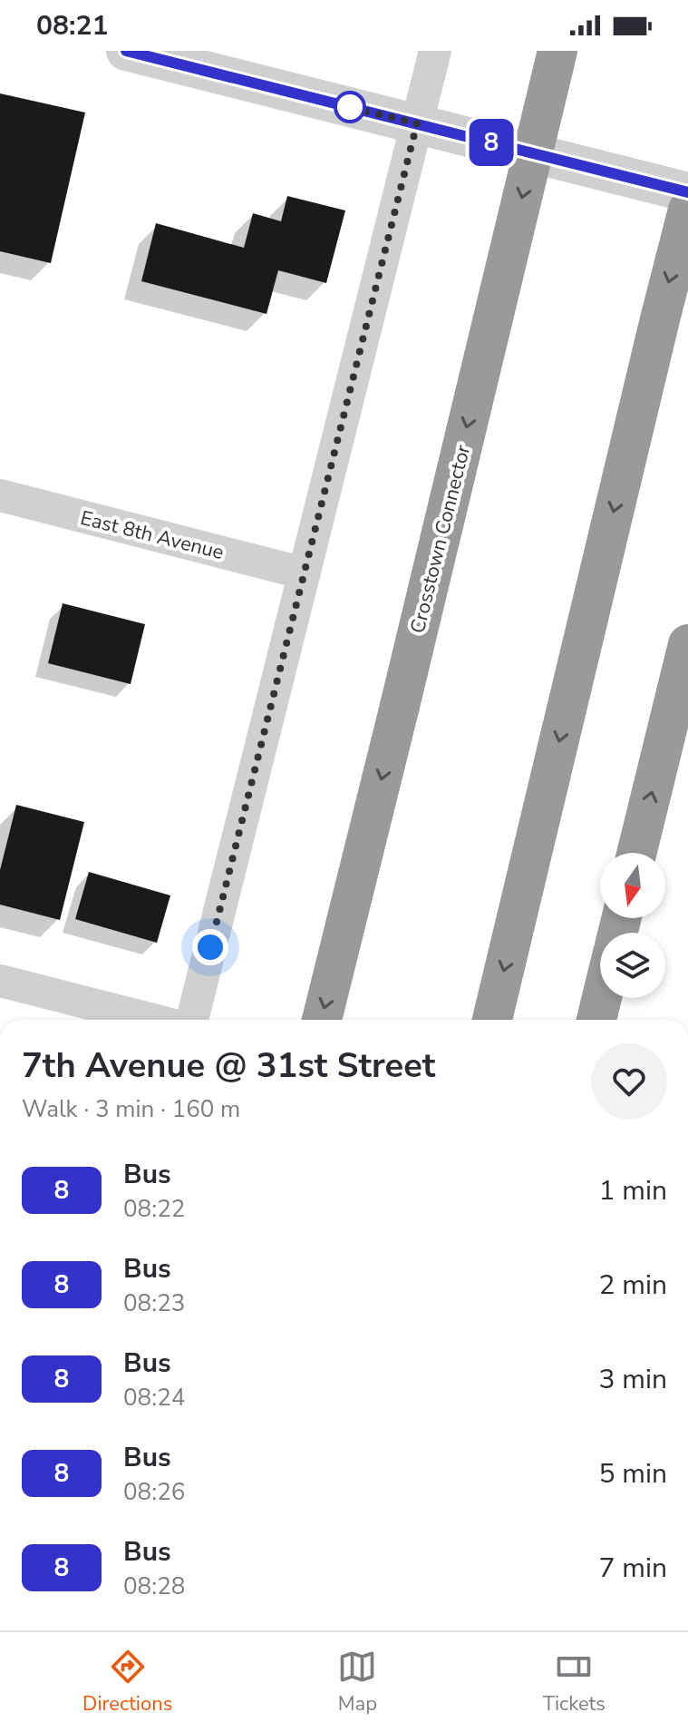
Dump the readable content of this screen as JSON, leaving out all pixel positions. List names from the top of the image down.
{
  "streets": {
    "highway": ["Crosstown Connector"],
    "street": ["East 8th Avenue"]
  },
  "lines": ["bus line 8"],
  "north": "bottom",
  "page": {
    "status": "08:21",
    "on_map": "8",
    "heading": ["7th Avenue @ 31st Street", "Walk · 3 min · 160 m"],
    "list": [
      {
        "mark": "8",
        "name": "Bus",
        "note": "08:22",
        "value": "1 min"
      },
      {
        "mark": "8",
        "name": "Bus",
        "note": "08:23",
        "value": "2 min"
      },
      {
        "mark": "8",
        "name": "Bus",
        "note": "08:24",
        "value": "3 min"
      },
      {
        "mark": "8",
        "name": "Bus",
        "note": "08:26",
        "value": "5 min"
      },
      {
        "mark": "8",
        "name": "Bus",
        "note": "08:28",
        "value": "7 min"
      }
    ],
    "tabs": ["Directions", "Map", "Tickets"]
  }
}
